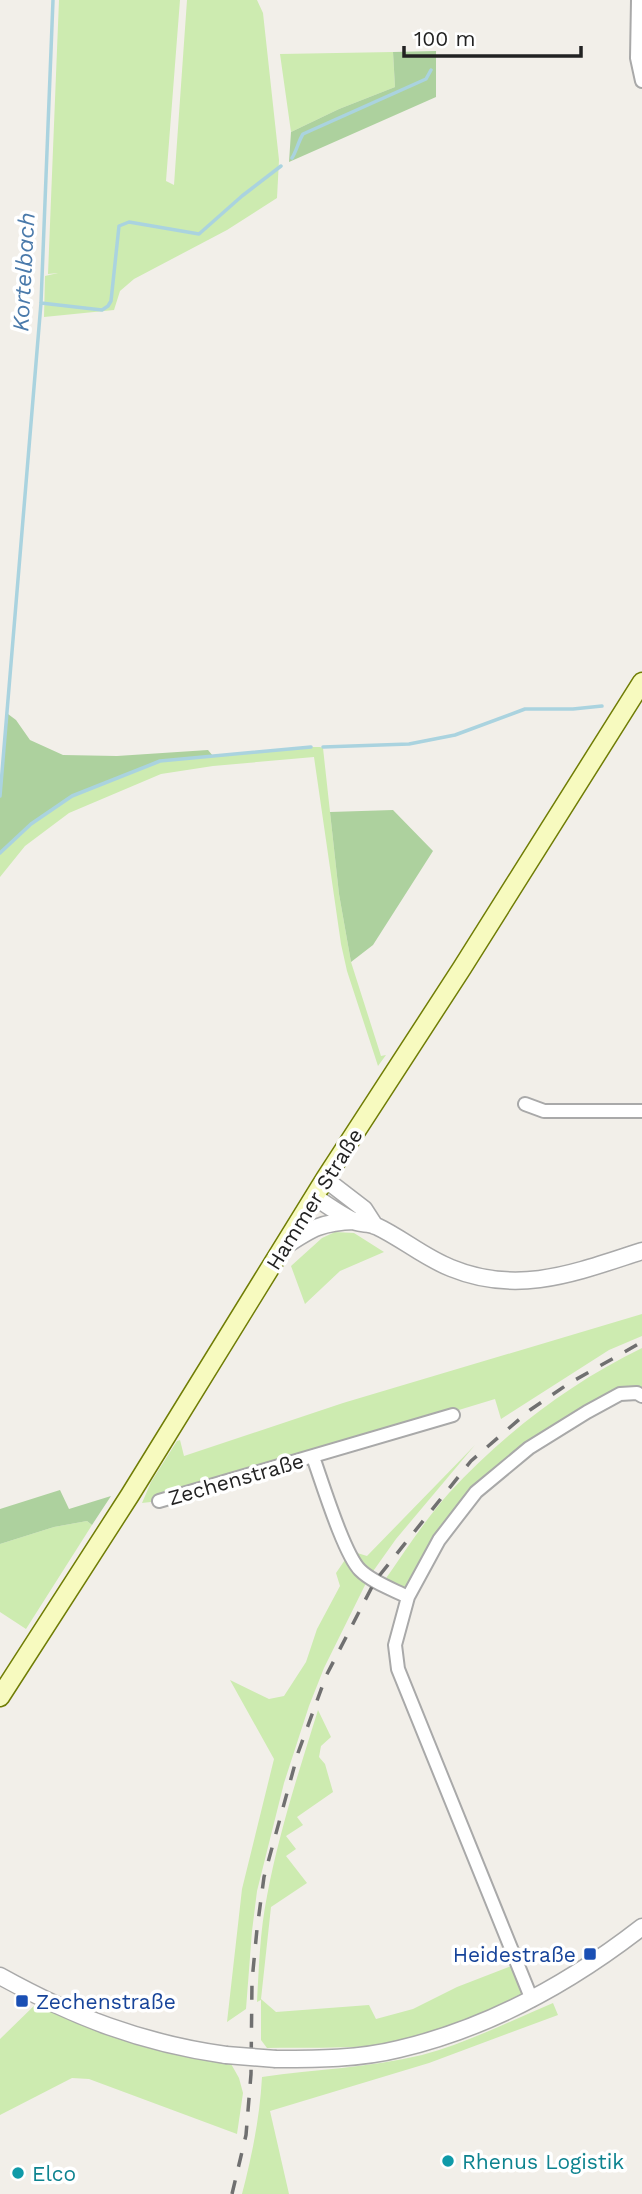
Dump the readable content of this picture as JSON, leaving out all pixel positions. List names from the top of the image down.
{
  "streets": {
    "main road": ["Hammer Straße"],
    "street": ["Zechenstraße"]
  },
  "water": ["Kortelbach"],
  "places": {
    "transit": ["Heidestraße", "Zechenstraße"],
    "other": ["Rhenus Logistik", "Elco"]
  },
  "scale_bar": "100 m"
}
